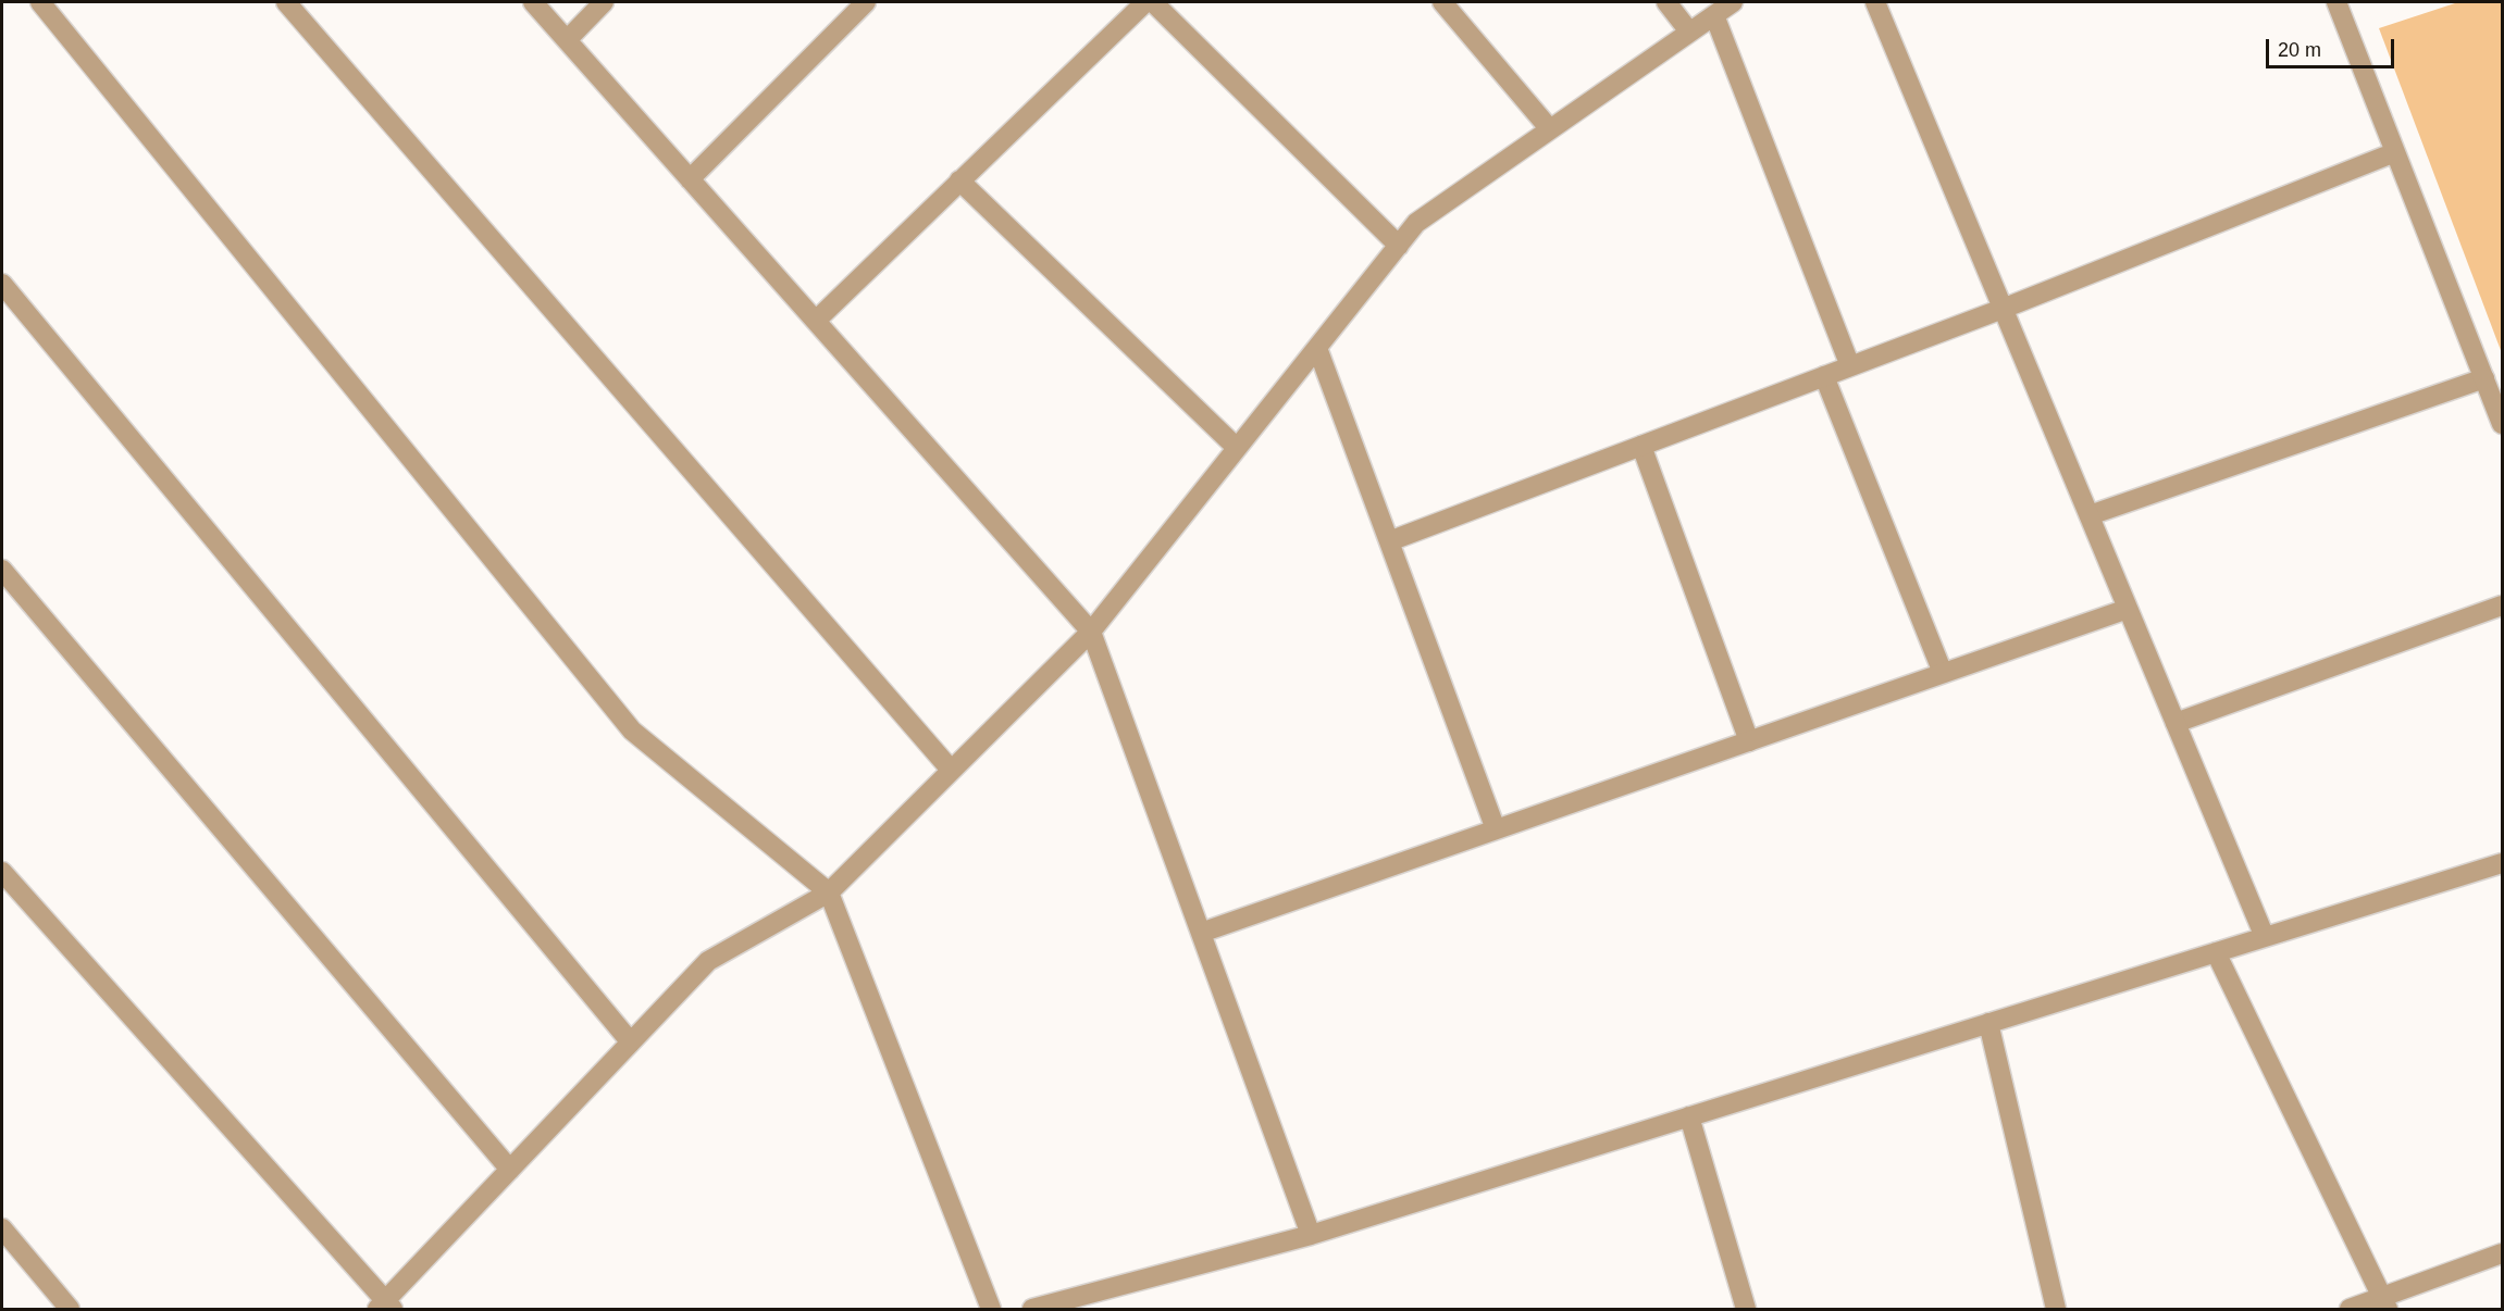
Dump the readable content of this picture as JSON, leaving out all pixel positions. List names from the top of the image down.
{
  "scale_bar": "20 m"
}
